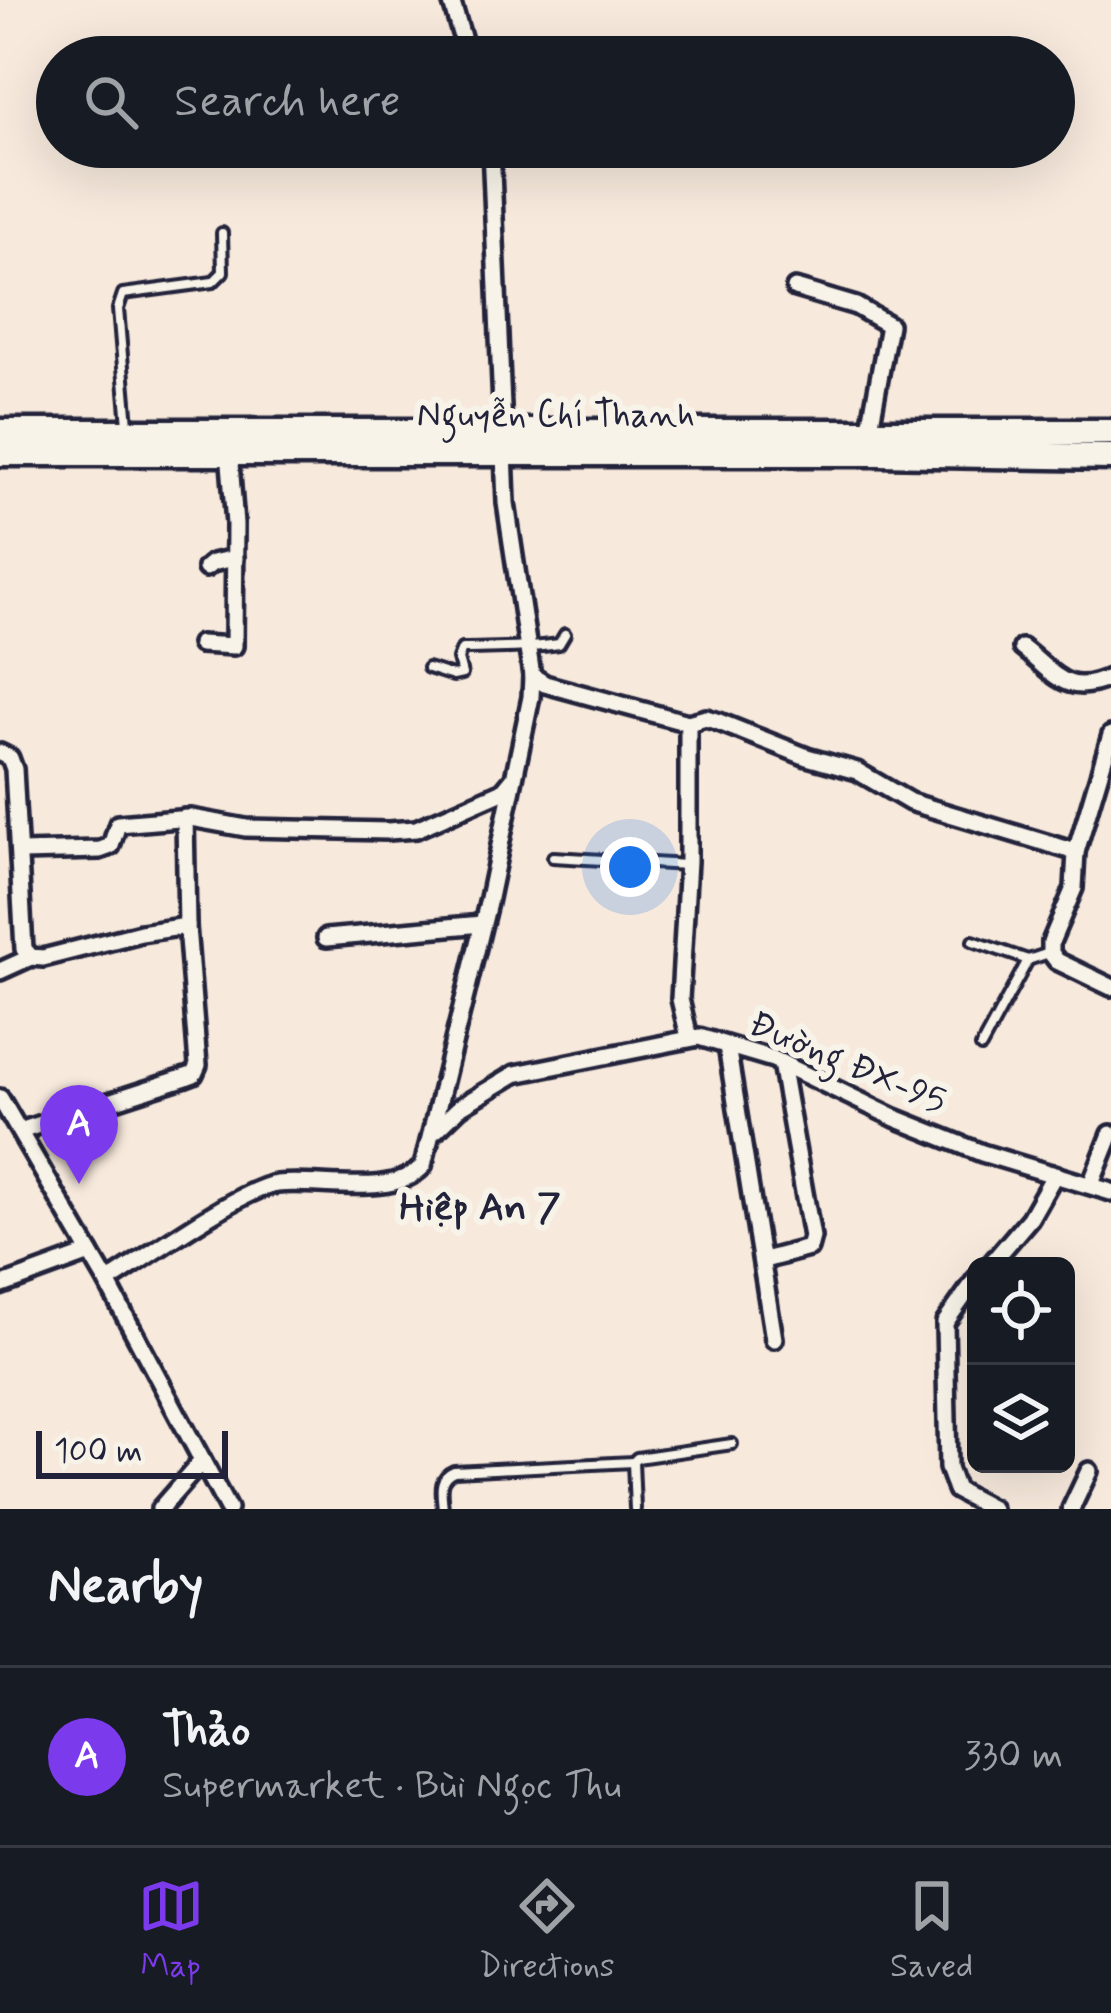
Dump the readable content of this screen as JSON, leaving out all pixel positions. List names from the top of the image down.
{
  "streets": {
    "main road": ["Nguyễn Chí Thanh"],
    "street": ["Đường ĐX-95"]
  },
  "crossings": [
    ["Nguyễn Chí Thanh", "Đường ĐX-95"]
  ],
  "districts": ["Hiệp An 7"],
  "scale_bar": "100 m",
  "page": {
    "search": "Search here",
    "pins": "A",
    "scale": "100 m",
    "heading": "Nearby",
    "list": [
      {
        "mark": "A",
        "name": "Thảo",
        "note": "Supermarket · Bùi Ngọc Thu",
        "value": "330 m"
      }
    ],
    "nav": ["Map", "Directions", "Saved"]
  }
}
